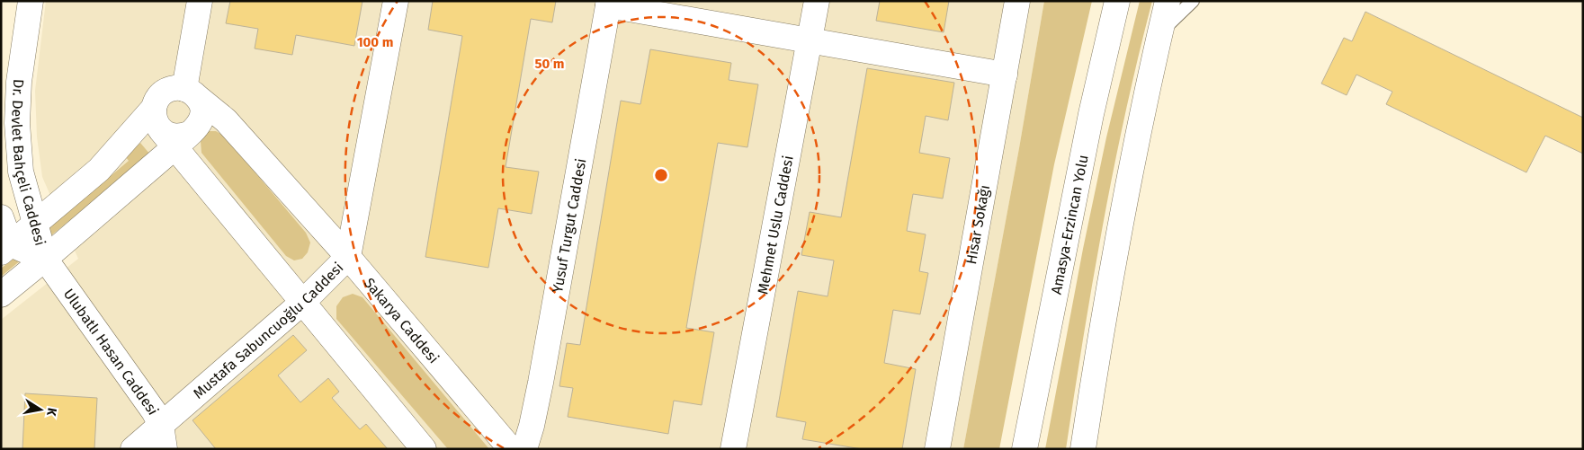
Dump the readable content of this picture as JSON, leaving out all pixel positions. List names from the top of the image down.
{
  "streets": {
    "main road": [
      "Dr. Devlet Bahçeli Caddesi",
      "Amasya-Erzincan Yolu",
      "Yusuf Turgut Caddesi",
      "Mehmet Uslu Caddesi",
      "Hisar Sokağı",
      "Sakarya Caddesi",
      "Mustafa Sabuncuoğlu Caddesi",
      "Ulubatlı Hasan Caddesi"
    ]
  },
  "crossings": [
    ["Dr. Devlet Bahçeli Caddesi", "Ulubatlı Hasan Caddesi"],
    ["Sakarya Caddesi", "Mustafa Sabuncuoğlu Caddesi"],
    ["Mustafa Sabuncuoğlu Caddesi", "Ulubatlı Hasan Caddesi"]
  ],
  "north": "right",
  "rings": ["100 m", "50 m"]
}
